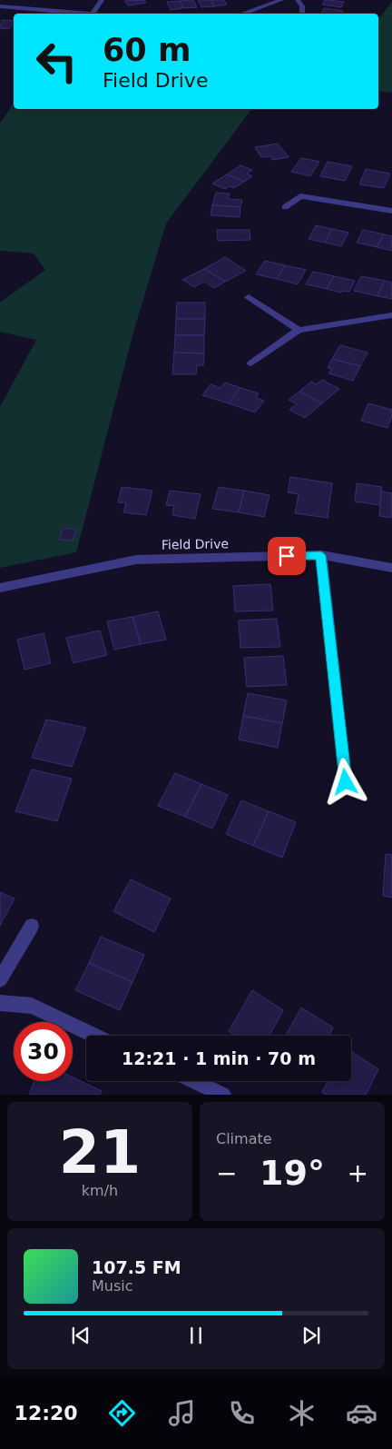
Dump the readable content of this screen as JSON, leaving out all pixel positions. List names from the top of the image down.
{
  "streets": {
    "street": ["Field Drive"]
  },
  "page": {
    "turn": ["60 m", "Field Drive"],
    "limit": "30",
    "trip": "12:21 · 1 min · 70 m",
    "tile": [
      ["21", "km/h"],
      "Climate"
    ],
    "heat": ["−", "19°", "+"],
    "song": ["107.5 FM", "Music"],
    "tabs": "12:20"
  }
}
